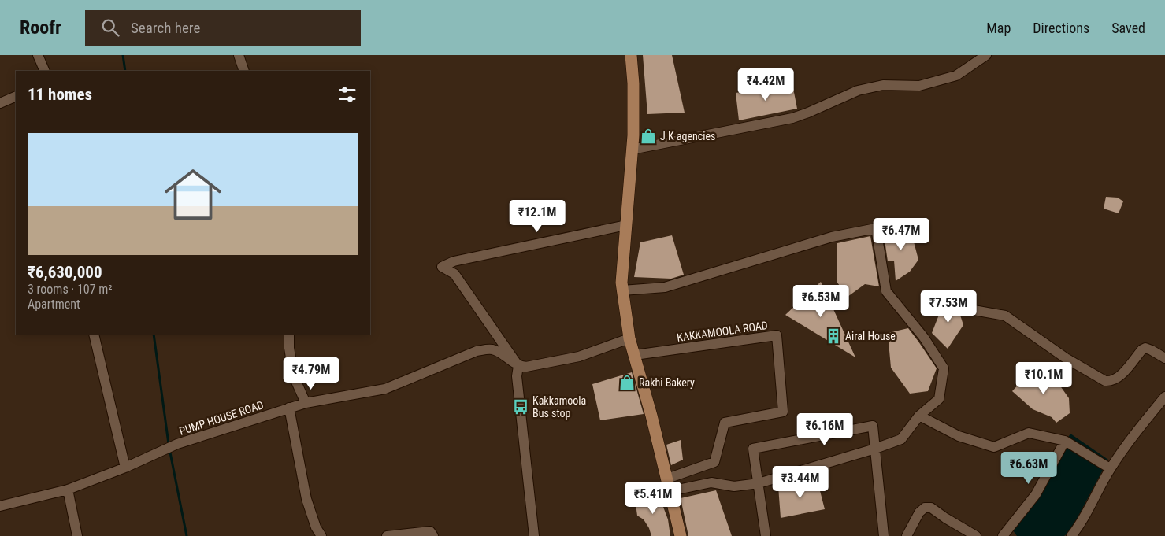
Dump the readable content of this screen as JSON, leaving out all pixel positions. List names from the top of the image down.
{
  "streets": {
    "street": ["KAKKAMOOLA ROAD", "PUMP HOUSE ROAD"]
  },
  "places": {
    "shop": ["J K agencies", "Rakhi Bakery"],
    "building": ["Airal House"],
    "bus stop": ["Kakkamoola Bus stop"]
  },
  "page": {
    "header": "Roofr",
    "search": "Search here",
    "nav": ["Map", "Directions", "Saved"],
    "price": [
      "₹4.42M",
      "₹12.1M",
      "₹6.47M",
      "₹6.53M",
      "₹7.53M",
      "₹4.79M",
      "₹10.1M",
      "₹6.16M",
      "₹6.63M",
      "₹3.44M",
      "₹5.41M"
    ],
    "heading": "11 homes",
    "list": [
      {
        "name": "₹6,630,000",
        "note": "3 rooms · 107 m² · Apartment"
      }
    ]
  }
}
